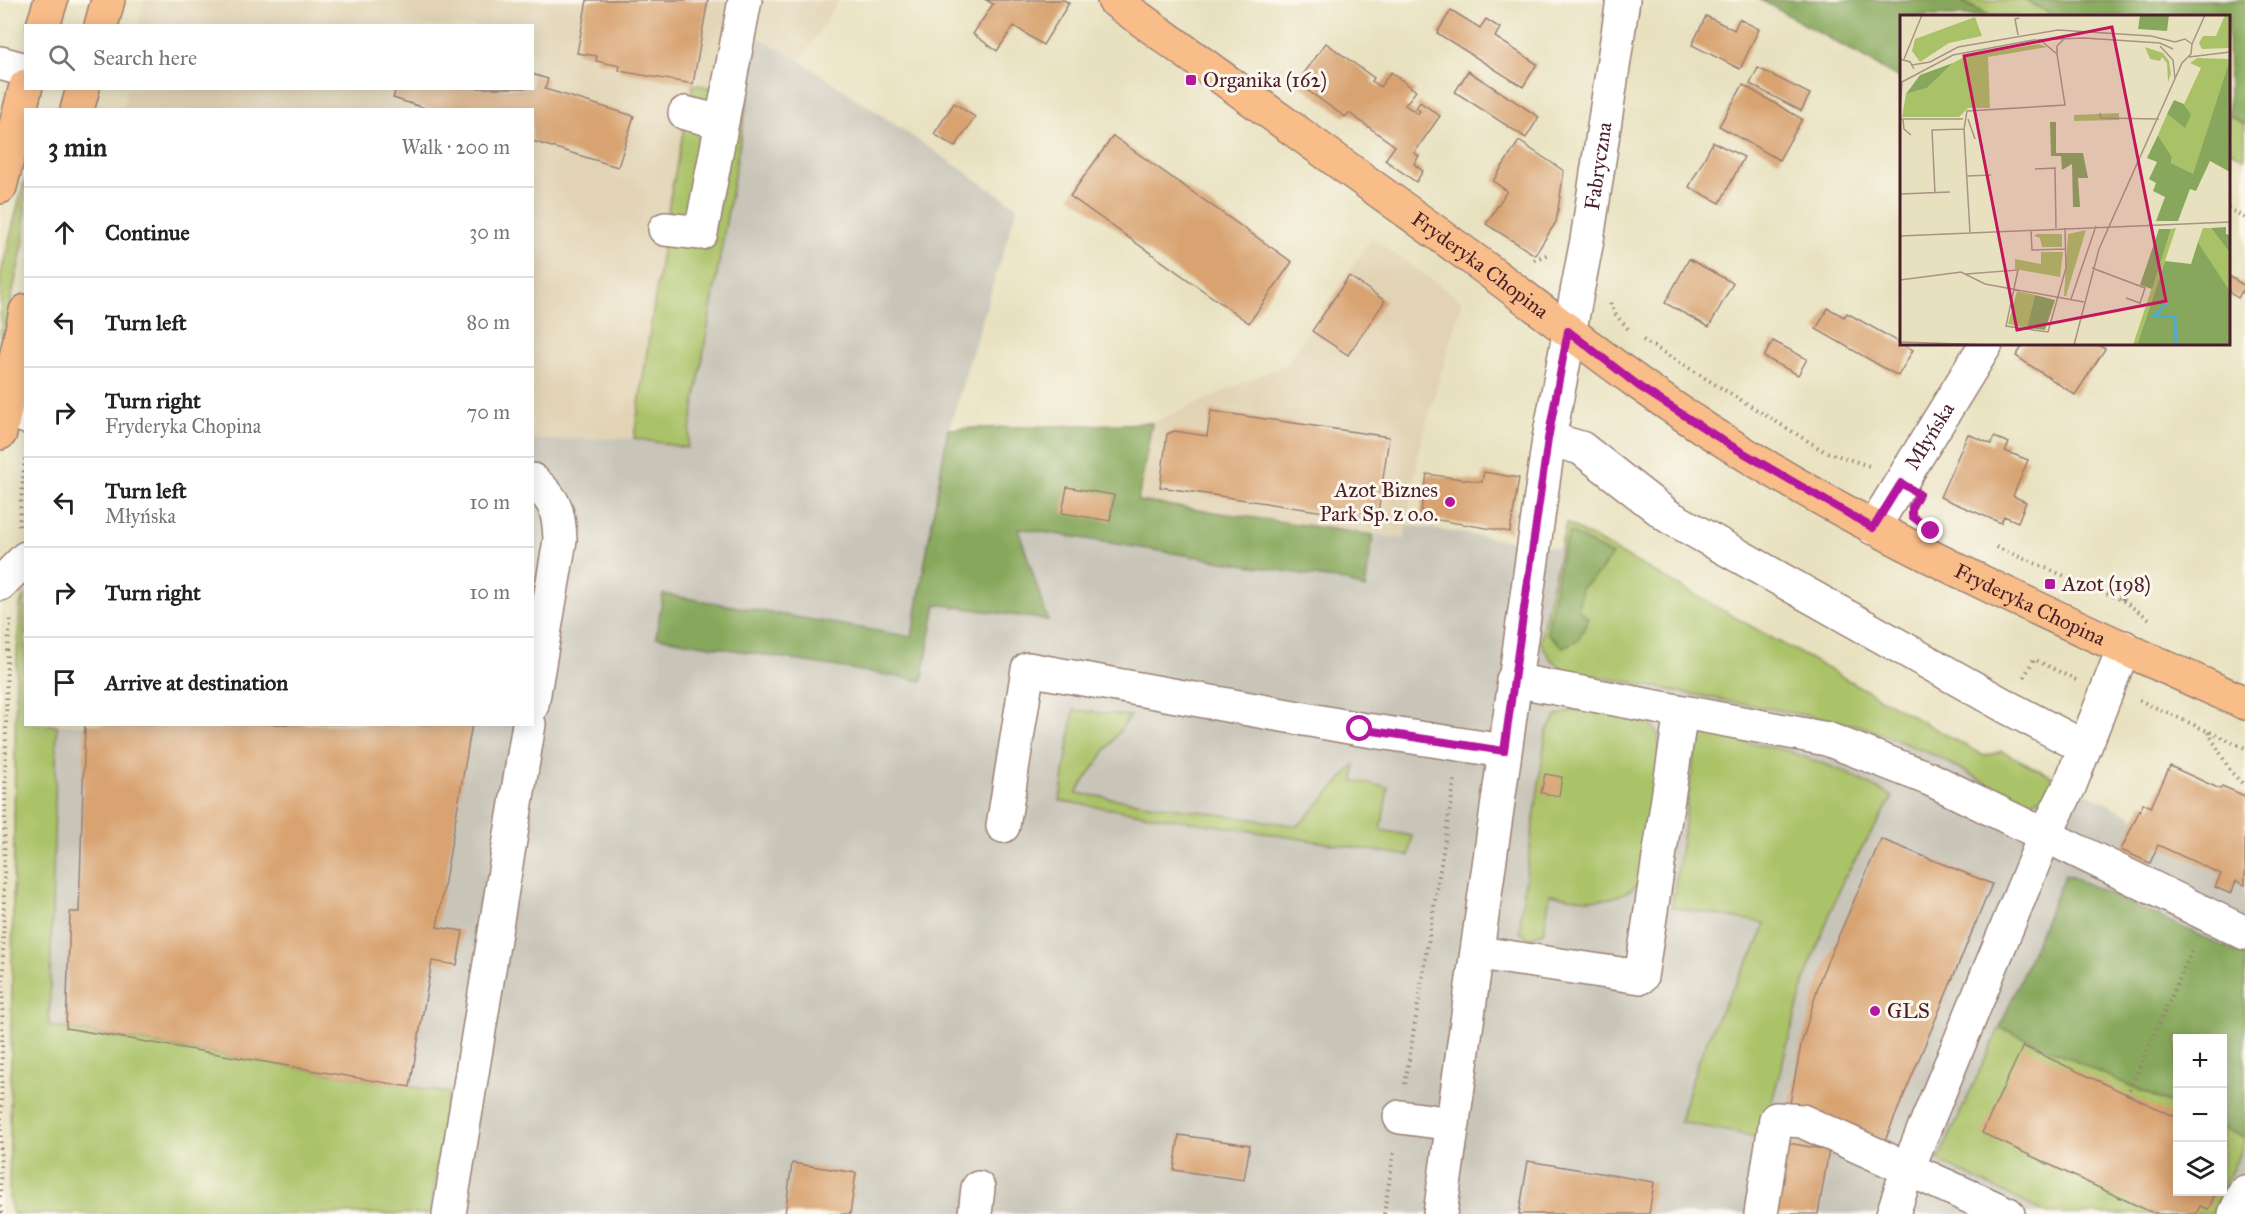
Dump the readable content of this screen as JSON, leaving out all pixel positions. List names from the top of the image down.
{
  "streets": {
    "main road": ["Fryderyka Chopina"],
    "street": ["Fabryczna", "Młyńska"]
  },
  "crossings": [
    ["Fabryczna", "Fryderyka Chopina"],
    ["Fryderyka Chopina", "Młyńska"]
  ],
  "places": {
    "transit": ["Organika (162)", "Azot (198)"],
    "other": ["Azot Biznes Park Sp. z o.o.", "GLS"]
  },
  "page": {
    "search": "Search here",
    "heading": ["3 min", "Walk · 200 m"],
    "list": [
      ["Continue", "30 m"],
      ["Turn left", "80 m"],
      ["Turn right", "Fryderyka Chopina", "70 m"],
      ["Turn left", "Młyńska", "10 m"],
      ["Turn right", "10 m"],
      "Arrive at destination"
    ],
    "map_buttons": ["+", "−"]
  }
}
